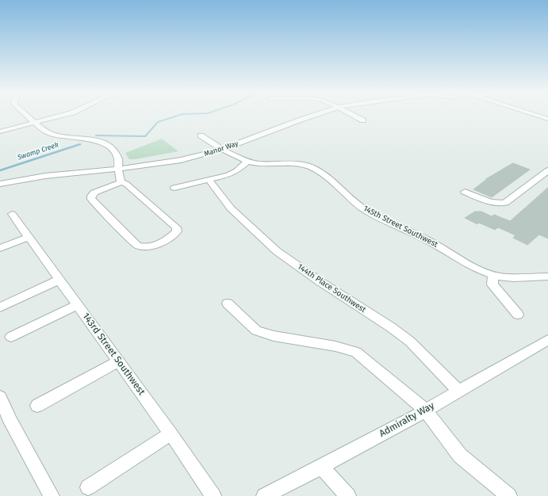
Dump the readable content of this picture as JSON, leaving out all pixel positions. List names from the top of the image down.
{
  "streets": {
    "street": [
      "Manor Way",
      "145th Street Southwest",
      "144th Place Southwest",
      "143rd Street Southwest",
      "Admiralty Way"
    ]
  },
  "crossings": [
    ["Manor Way", "145th Street Southwest"],
    ["144th Place Southwest", "Admiralty Way"]
  ],
  "water": ["Swamp Creek"]
}
